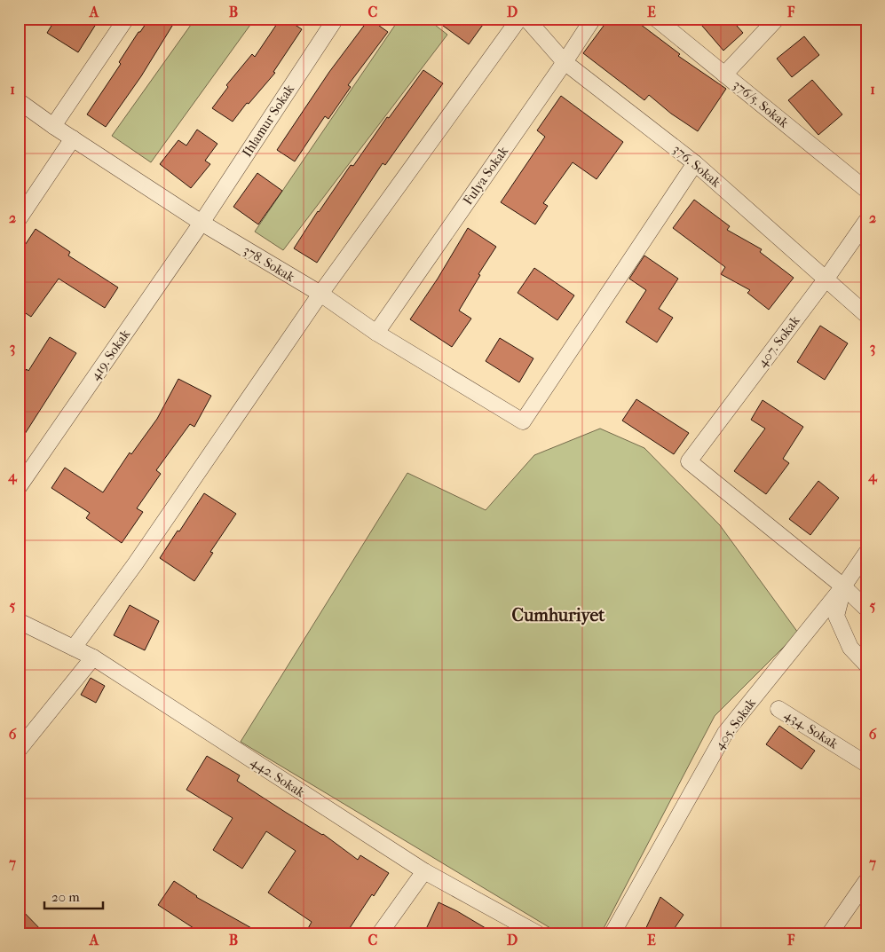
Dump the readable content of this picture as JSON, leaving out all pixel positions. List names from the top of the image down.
{
  "streets": {
    "street": [
      "376/5. Sokak",
      "Ihlamur Sokak",
      "376. Sokak",
      "Fulya Sokak",
      "378. Sokak",
      "407. Sokak",
      "419. Sokak",
      "405. Sokak",
      "434. Sokak",
      "442. Sokak"
    ]
  },
  "crossings": [
    ["Ihlamur Sokak", "378. Sokak"],
    ["Ihlamur Sokak", "419. Sokak"],
    ["376. Sokak", "Fulya Sokak"],
    ["376. Sokak", "378. Sokak"],
    ["376. Sokak", "407. Sokak"],
    ["Fulya Sokak", "378. Sokak"],
    ["378. Sokak", "419. Sokak"],
    ["407. Sokak", "405. Sokak"]
  ],
  "districts": ["Cumhuriyet"],
  "scale_bar": "20 m",
  "grid": {
    "columns": [
      "A",
      "B",
      "C",
      "D",
      "E",
      "F"
    ],
    "rows": [
      "1",
      "2",
      "3",
      "4",
      "5",
      "6",
      "7"
    ]
  }
}
